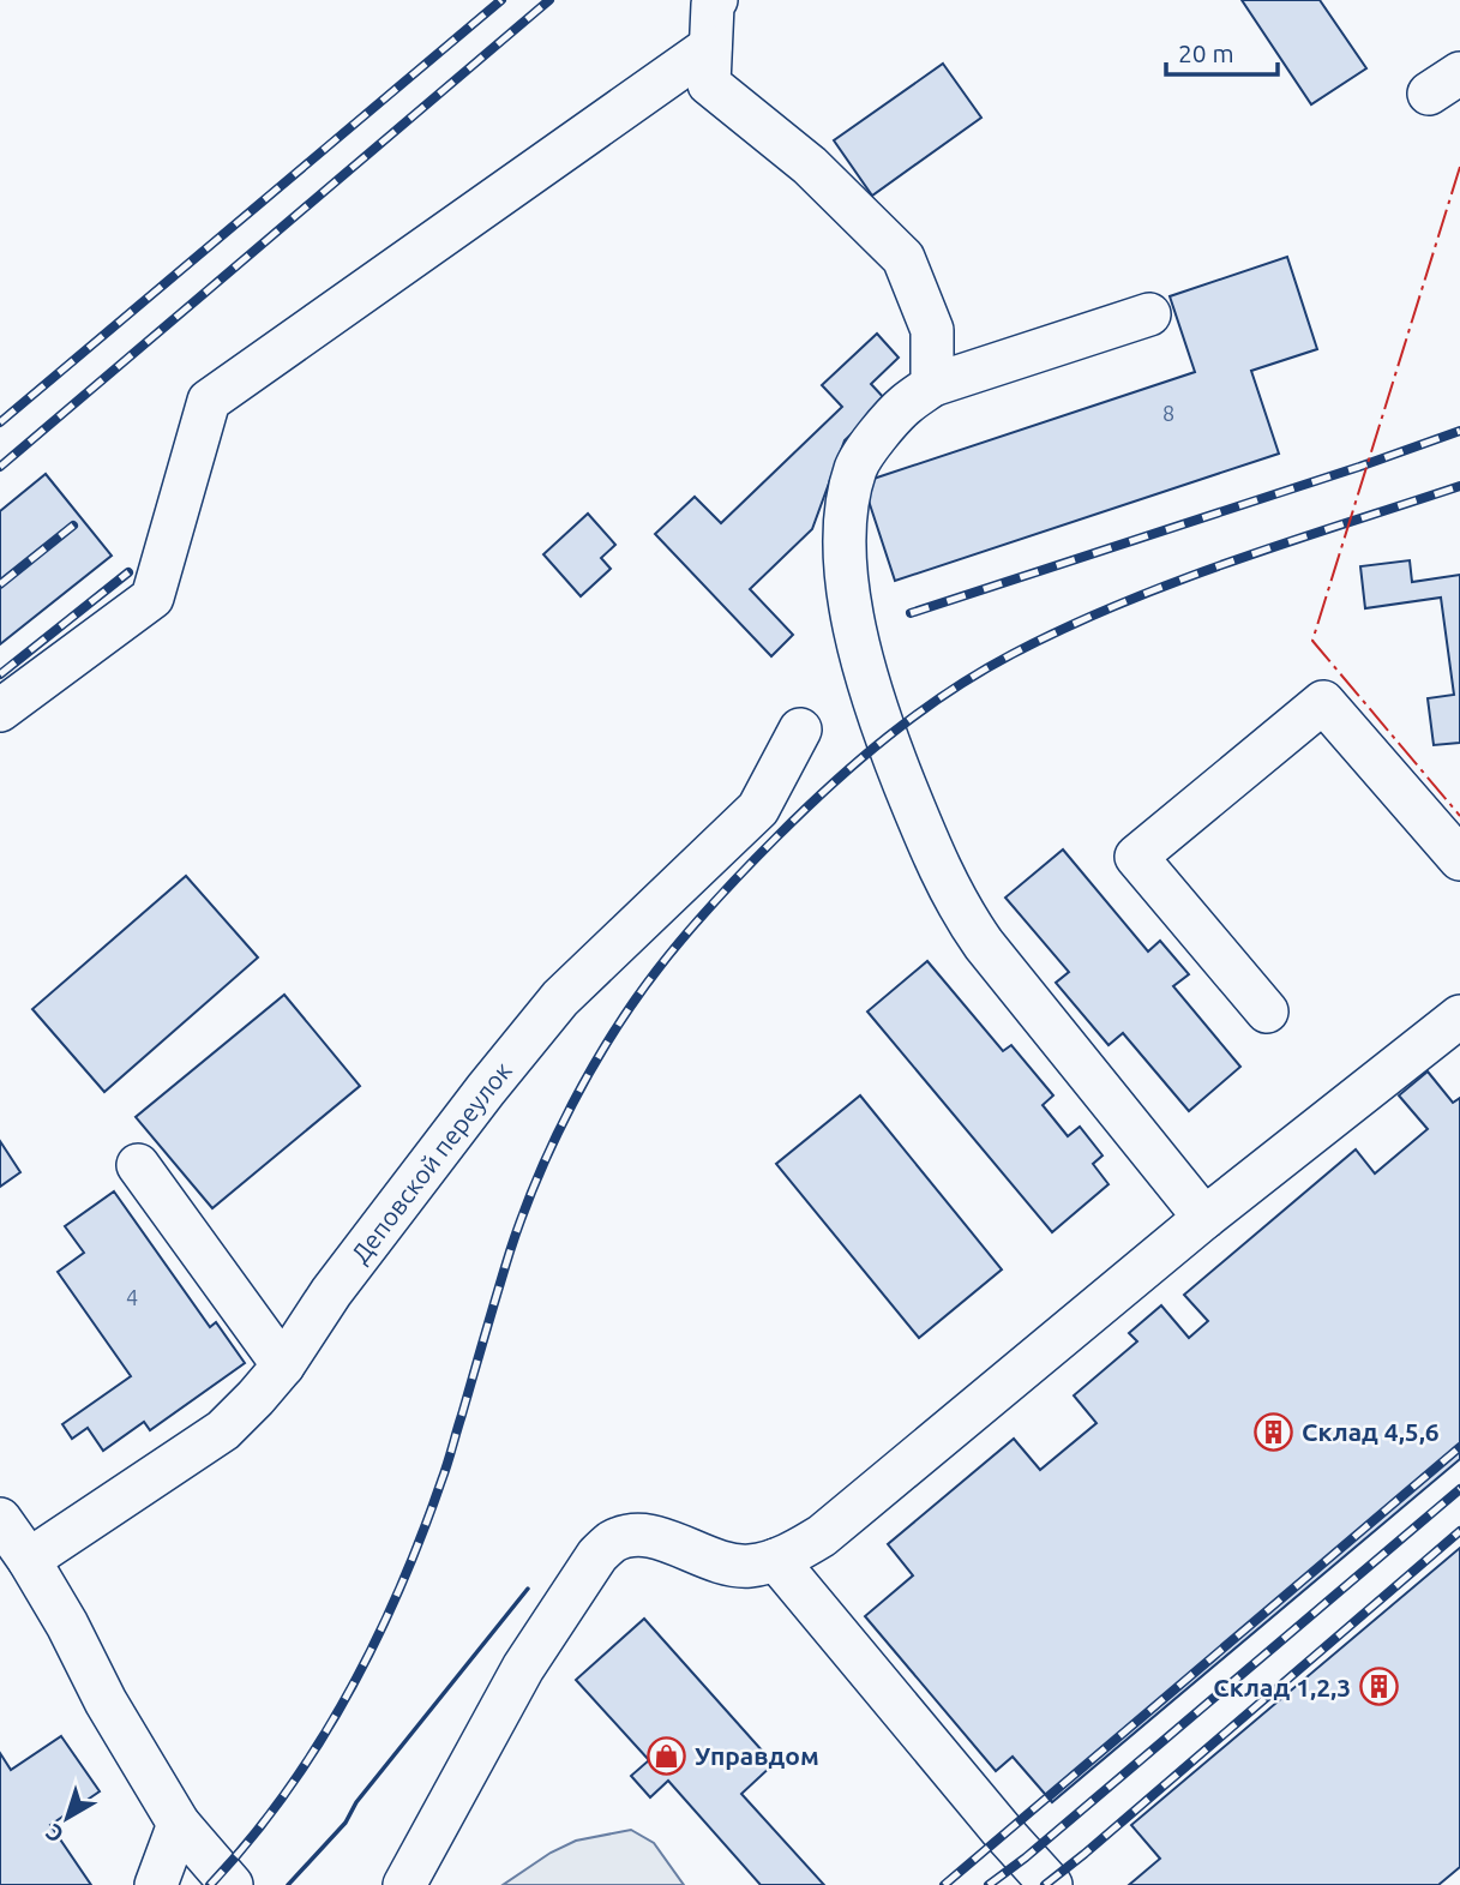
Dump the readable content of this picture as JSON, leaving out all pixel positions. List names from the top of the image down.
{
  "streets": {
    "street": ["Деповской переулок"]
  },
  "places": {
    "building": ["Склад 4,5,6", "Склад 1,2,3"],
    "shop": ["Управдом"]
  },
  "house_numbers": ["8", "4"],
  "scale_bar": "20 m",
  "north": "bottom left"
}
